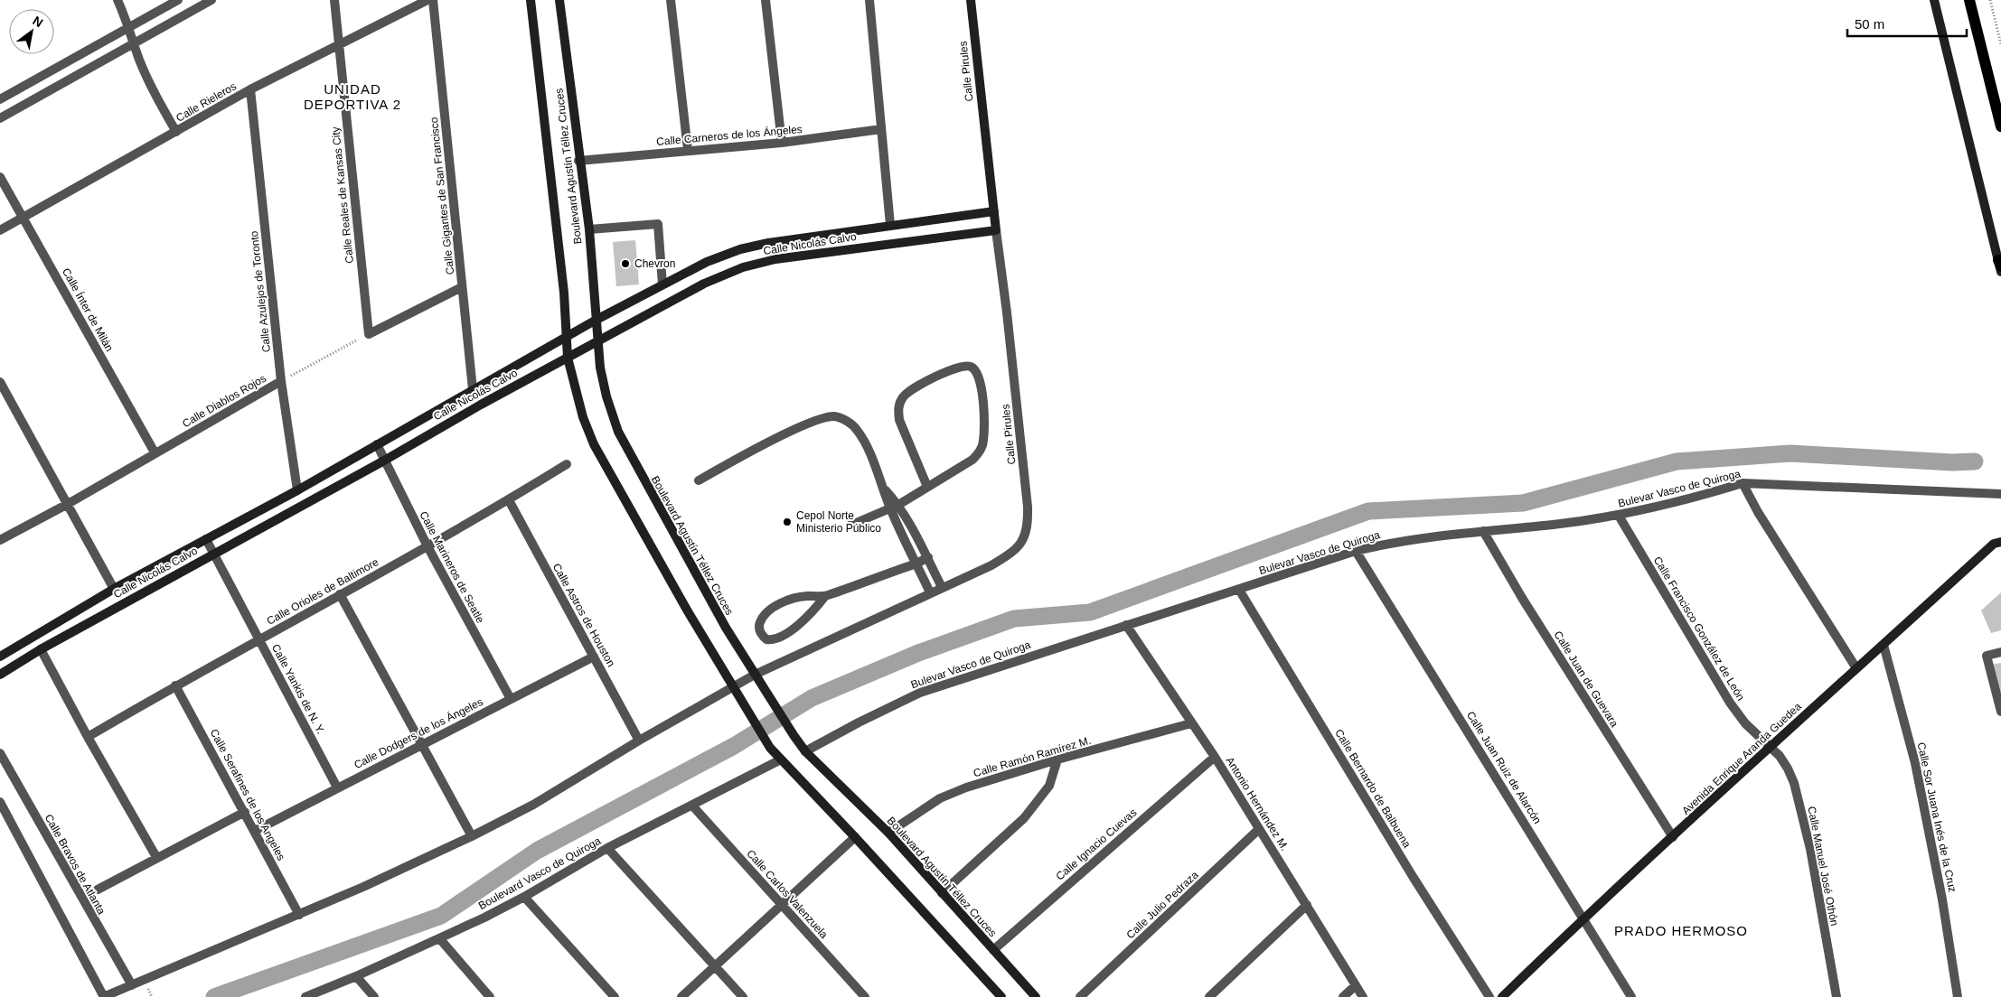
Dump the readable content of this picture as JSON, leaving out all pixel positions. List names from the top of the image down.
{
  "streets": {
    "street": [
      "Calle Pirules",
      "Calle Rieleros",
      "Calle Carneros de los Ángeles",
      "Boulevard Agustín Téllez Cruces",
      "Calle Reales de Kansas City",
      "Calle Gigantes de San Francisco",
      "Calle Nicolás Calvo",
      "Calle Azulejos de Toronto",
      "Calle Ínter de Milán",
      "Calle Diablos Rojos",
      "Bulevar Vasco de Quiroga",
      "Calle Marineros de Seatle",
      "Calle Orioles de Baltimore",
      "Calle Astros de Houston",
      "Calle Francisco González de León",
      "Calle Juan de Guevara",
      "Calle Yankis de N. Y.",
      "Calle Dodgers de los Ángeles",
      "Calle Ramón Ramírez M.",
      "Avenida Enrique Aranda Guedea",
      "Calle Juan Ruiz de Alarcón",
      "Calle Bernardo de Balbuena",
      "Calle Serafines de los Angeles",
      "Antonio Hernández M.",
      "Calle Sor Juana Inés de la Cruz",
      "Calle Ignacio Cuevas",
      "Calle Bravos de Atlanta",
      "Calle Manuel José Othón",
      "Boulevard Vasco de Quiroga",
      "Calle Carlos Valenzuela",
      "Calle Julio Pedraza"
    ]
  },
  "crossings": [
    ["Calle Pirules", "Boulevard Agustín Téllez Cruces"],
    ["Calle Pirules", "Calle Nicolás Calvo"],
    ["Calle Pirules", "Calle Astros de Houston"],
    ["Calle Pirules", "Calle Serafines de los Angeles"],
    ["Calle Pirules", "Calle Bravos de Atlanta"],
    ["Calle Rieleros", "Calle Reales de Kansas City"],
    ["Calle Rieleros", "Calle Azulejos de Toronto"],
    ["Calle Rieleros", "Calle Ínter de Milán"],
    ["Calle Carneros de los Ángeles", "Boulevard Agustín Téllez Cruces"],
    ["Boulevard Agustín Téllez Cruces", "Calle Nicolás Calvo"],
    ["Boulevard Agustín Téllez Cruces", "Bulevar Vasco de Quiroga"],
    ["Boulevard Agustín Téllez Cruces", "Calle Ramón Ramírez M."],
    ["Boulevard Agustín Téllez Cruces", "Calle Ignacio Cuevas"],
    ["Boulevard Agustín Téllez Cruces", "Boulevard Vasco de Quiroga"],
    ["Calle Reales de Kansas City", "Calle Diablos Rojos"],
    ["Calle Gigantes de San Francisco", "Calle Nicolás Calvo"],
    ["Calle Nicolás Calvo", "Calle Azulejos de Toronto"],
    ["Calle Nicolás Calvo", "Calle Marineros de Seatle"],
    ["Calle Nicolás Calvo", "Calle Yankis de N. Y."],
    ["Calle Azulejos de Toronto", "Calle Diablos Rojos"],
    ["Calle Ínter de Milán", "Calle Diablos Rojos"],
    ["Bulevar Vasco de Quiroga", "Calle Francisco González de León"],
    ["Bulevar Vasco de Quiroga", "Calle Juan de Guevara"],
    ["Bulevar Vasco de Quiroga", "Calle Juan Ruiz de Alarcón"],
    ["Bulevar Vasco de Quiroga", "Calle Bernardo de Balbuena"],
    ["Bulevar Vasco de Quiroga", "Antonio Hernández M."],
    ["Calle Marineros de Seatle", "Calle Orioles de Baltimore"],
    ["Calle Marineros de Seatle", "Calle Dodgers de los Ángeles"],
    ["Calle Orioles de Baltimore", "Calle Astros de Houston"],
    ["Calle Orioles de Baltimore", "Calle Yankis de N. Y."],
    ["Calle Orioles de Baltimore", "Calle Serafines de los Angeles"],
    ["Calle Astros de Houston", "Calle Dodgers de los Ángeles"],
    ["Calle Francisco González de León", "Avenida Enrique Aranda Guedea"],
    ["Calle Francisco González de León", "Calle Manuel José Othón"],
    ["Calle Juan de Guevara", "Avenida Enrique Aranda Guedea"],
    ["Calle Yankis de N. Y.", "Calle Dodgers de los Ángeles"],
    ["Calle Dodgers de los Ángeles", "Calle Serafines de los Angeles"],
    ["Calle Ramón Ramírez M.", "Antonio Hernández M."],
    ["Avenida Enrique Aranda Guedea", "Calle Juan Ruiz de Alarcón"],
    ["Avenida Enrique Aranda Guedea", "Calle Sor Juana Inés de la Cruz"],
    ["Avenida Enrique Aranda Guedea", "Calle Manuel José Othón"],
    ["Antonio Hernández M.", "Calle Ignacio Cuevas"],
    ["Antonio Hernández M.", "Calle Julio Pedraza"],
    ["Boulevard Vasco de Quiroga", "Calle Carlos Valenzuela"]
  ],
  "districts": ["UNIDAD DEPORTIVA 2", "PRADO HERMOSO"],
  "places": ["Chevron", "Cepol Norte Ministerio Público"],
  "scale_bar": "50 m",
  "north": "top right"
}
